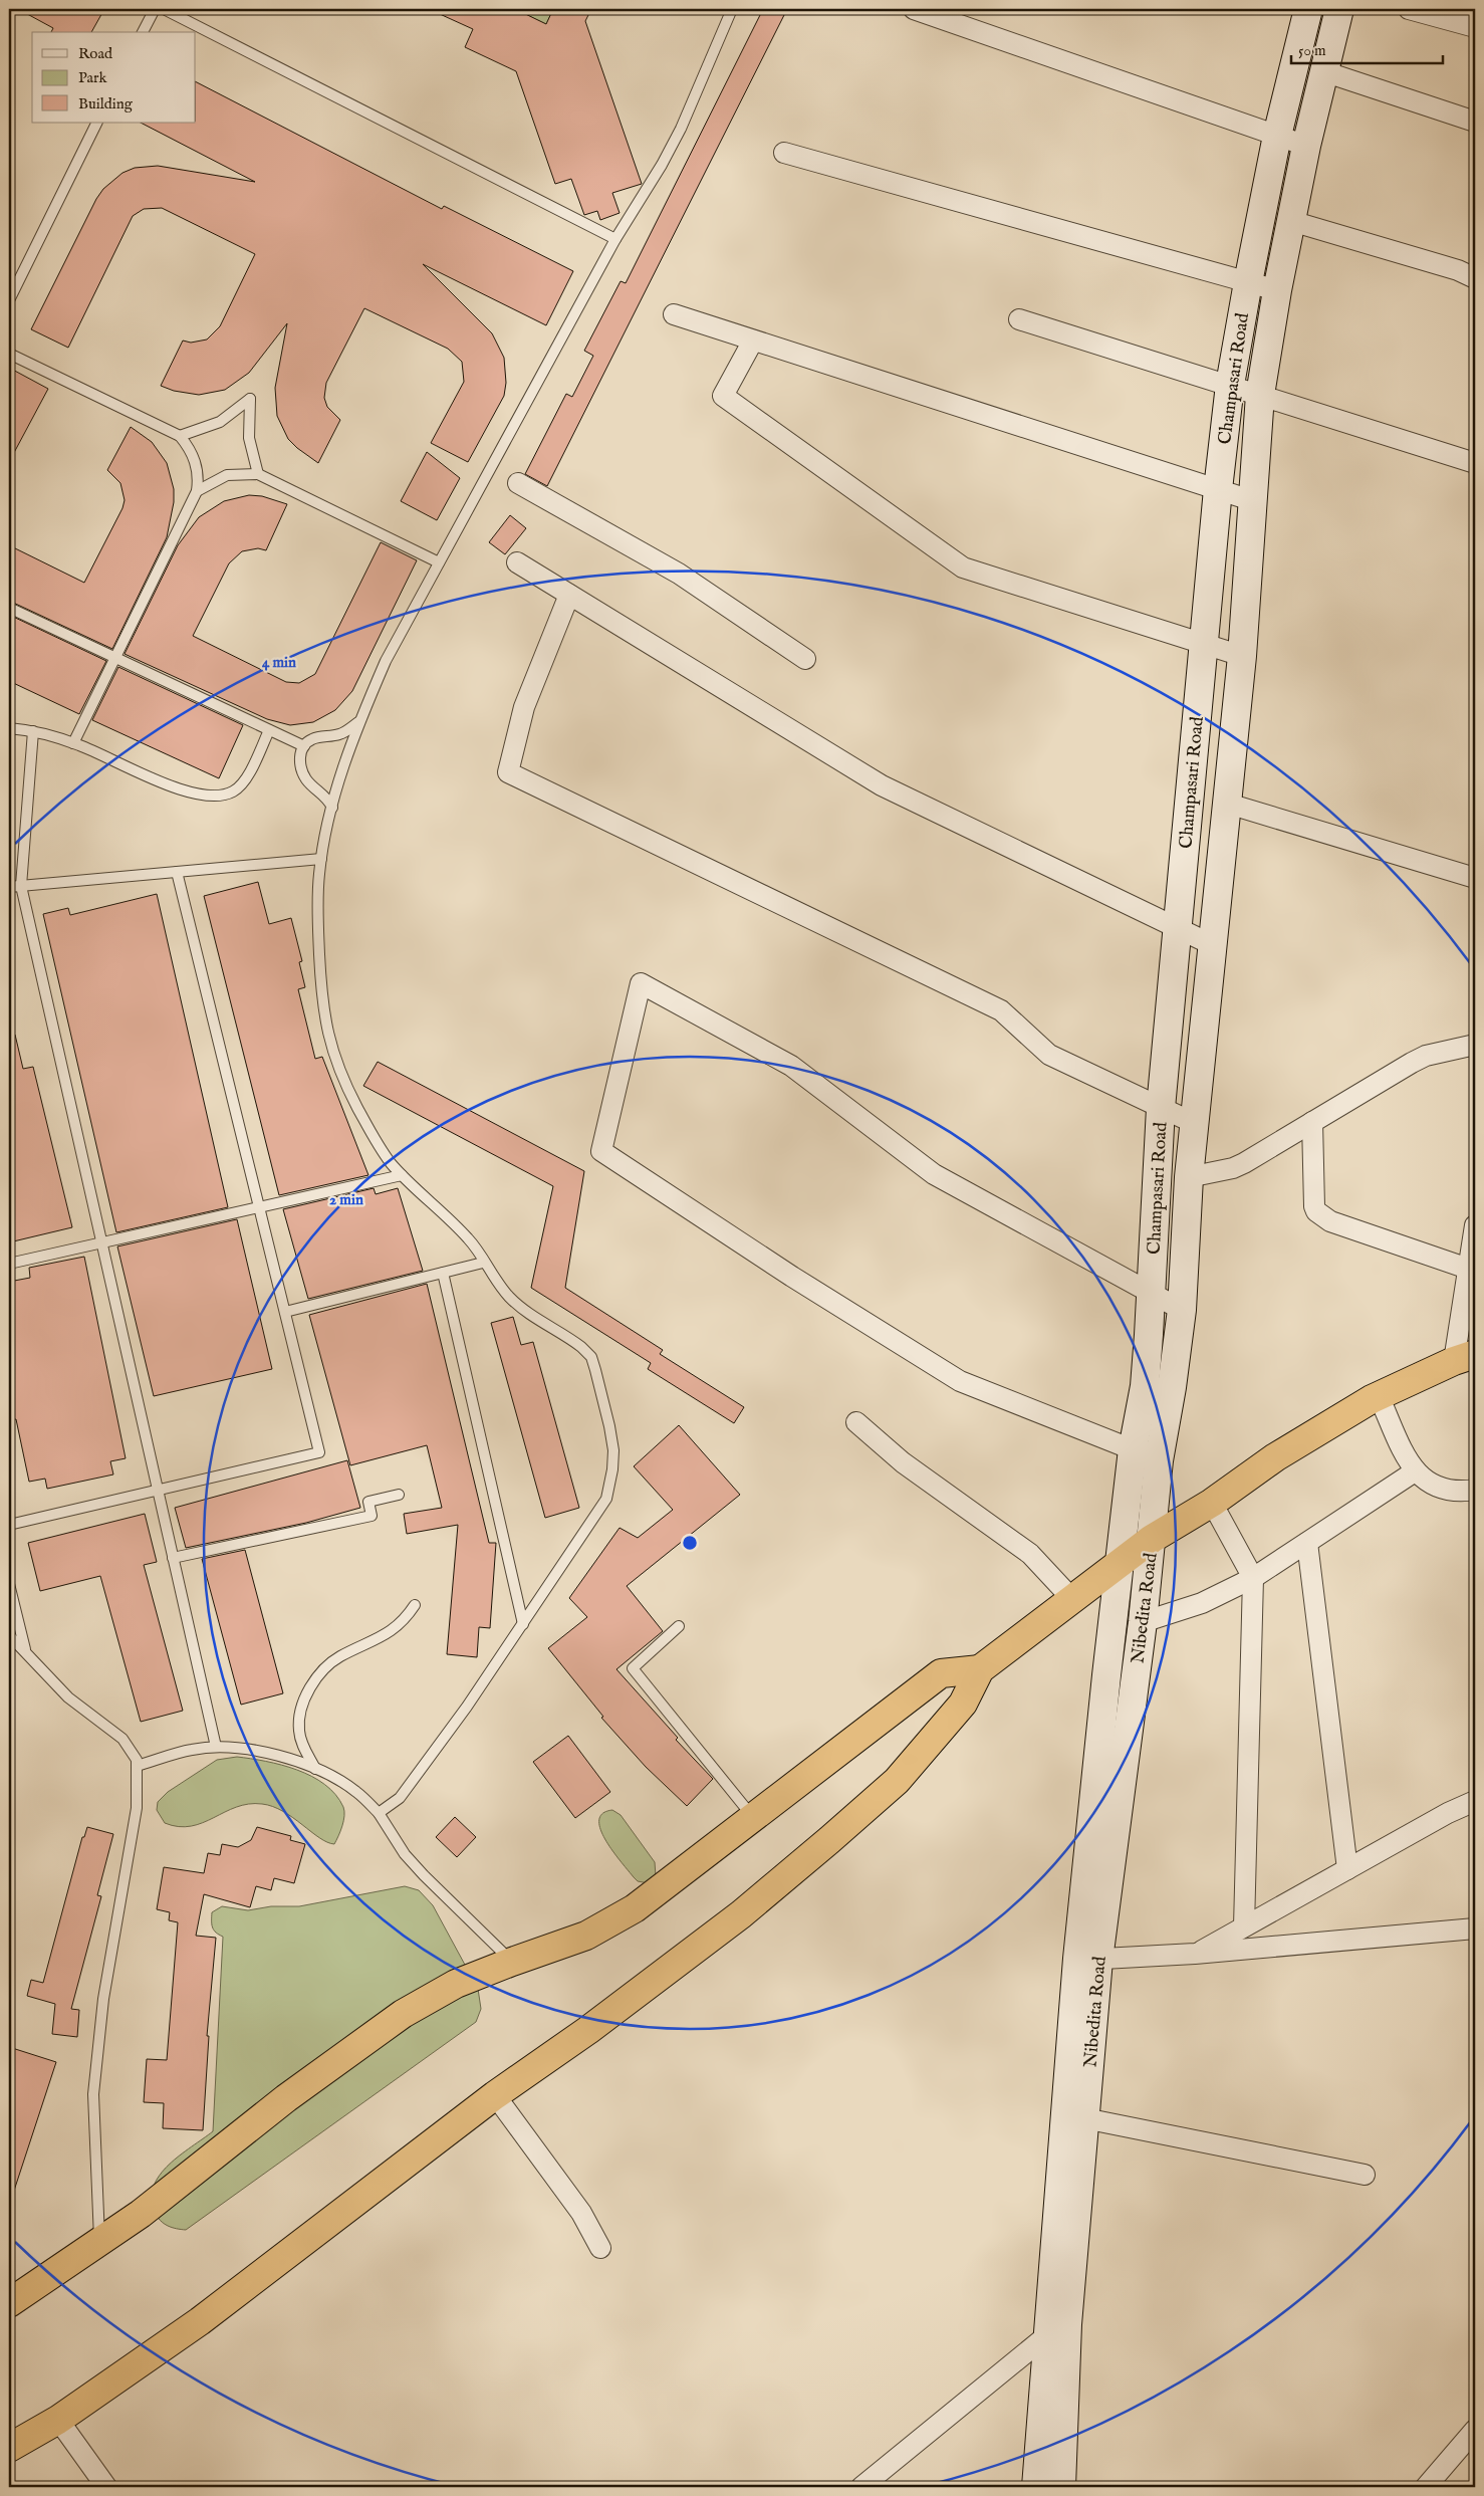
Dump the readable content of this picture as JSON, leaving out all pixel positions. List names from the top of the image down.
{
  "streets": {
    "main road": ["Champasari Road", "Nibedita Road"]
  },
  "crossings": [
    ["Champasari Road", "Nibedita Road"]
  ],
  "legend": ["Road", "Park", "Building"],
  "scale_bar": "50 m",
  "rings": ["4 min", "2 min"]
}
